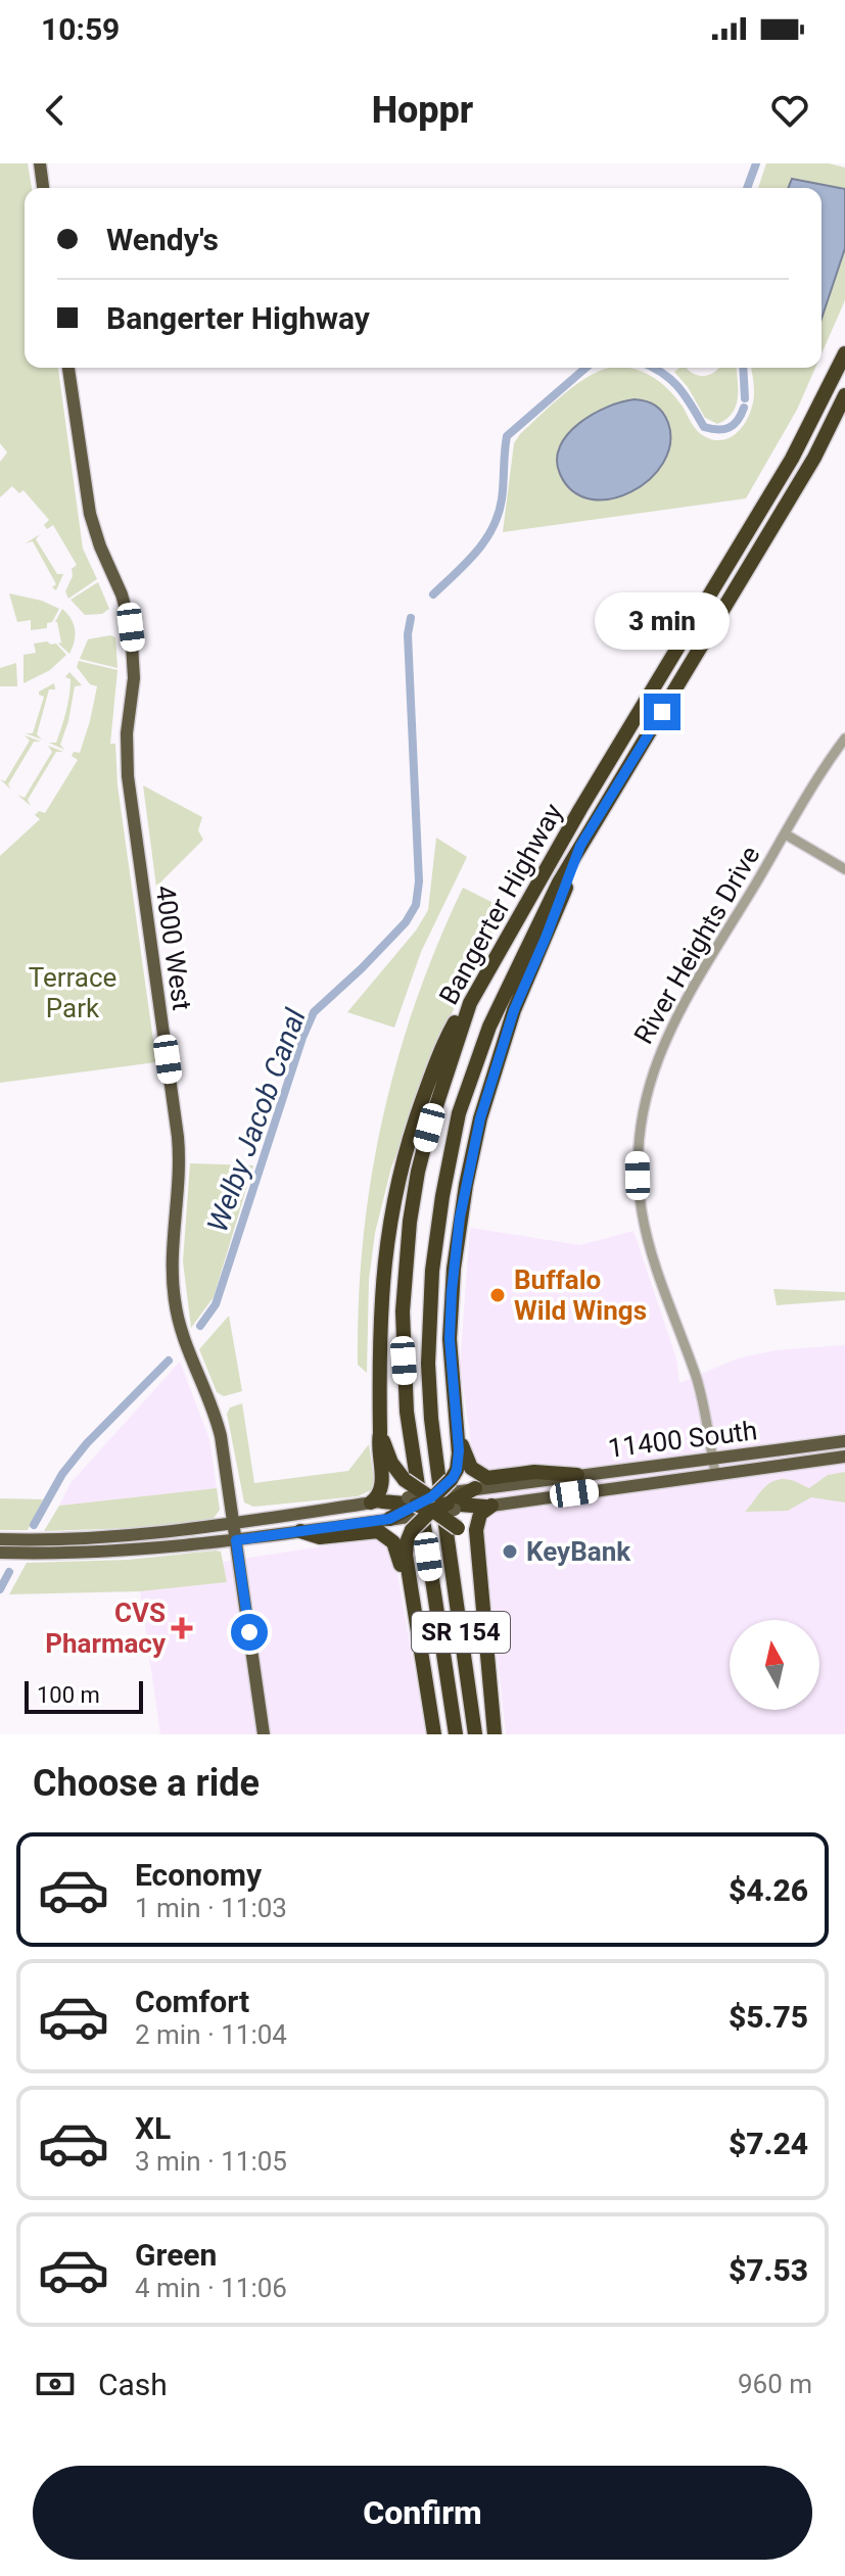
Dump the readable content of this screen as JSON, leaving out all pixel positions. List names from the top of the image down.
{
  "streets": {
    "highway": ["Bangerter Highway", "SR 154"],
    "main road": ["4000 West", "11400 South"],
    "street": ["River Heights Drive"]
  },
  "crossings": [
    ["River Heights Drive", "11400 South"]
  ],
  "water": ["Welby Jacob Canal"],
  "parks": ["Terrace Park"],
  "places": {
    "other": ["Buffalo Wild Wings", "KeyBank"],
    "health": ["CVS Pharmacy"]
  },
  "scale_bar": "100 m",
  "north": "top",
  "page": {
    "status": "10:59",
    "header": "Hoppr",
    "banner": ["Wendy's", "Bangerter Highway"],
    "bubble": "3 min",
    "scale": "100 m",
    "heading": "Choose a ride",
    "list": [
      {
        "name": "Economy",
        "note": "1 min · 11:03",
        "value": "$4.26"
      },
      {
        "name": "Comfort",
        "note": "2 min · 11:04",
        "value": "$5.75"
      },
      {
        "name": "XL",
        "note": "3 min · 11:05",
        "value": "$7.24"
      },
      {
        "name": "Green",
        "note": "4 min · 11:06",
        "value": "$7.53"
      }
    ],
    "pay": ["Cash", "960 m"],
    "buttons": "Confirm"
  }
}
